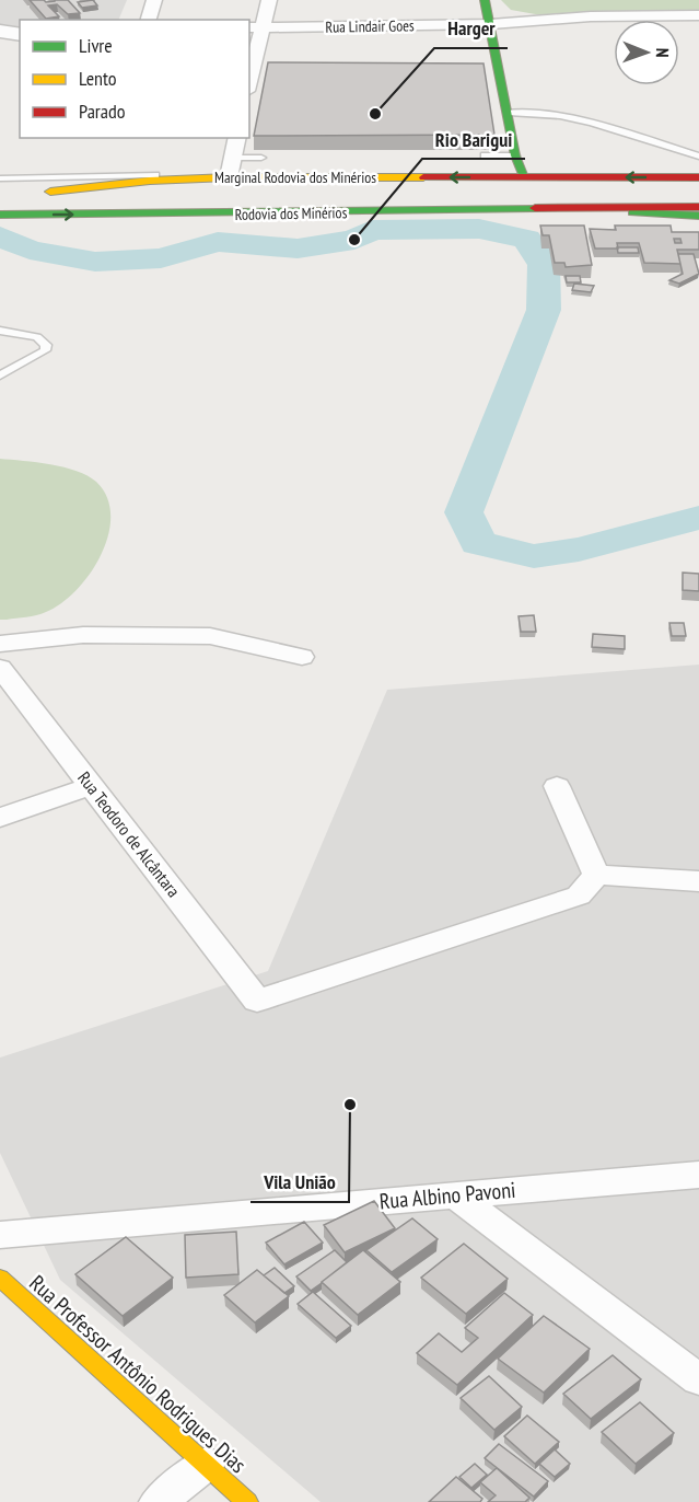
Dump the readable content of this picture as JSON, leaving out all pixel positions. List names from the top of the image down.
{
  "streets": {
    "main road": ["Marginal Rodovia dos Minérios", "Rodovia dos Minérios", "Rua Professor Antônio Rodrigues Dias"],
    "street": ["Rua Lindair Goes", "Rua Teodoro de Alcântara", "Rua Albino Pavoni"]
  },
  "places": ["Harger", "Rio Barigui", "Vila União"],
  "legend": ["Livre", "Lento", "Parado"],
  "north": "right"
}
